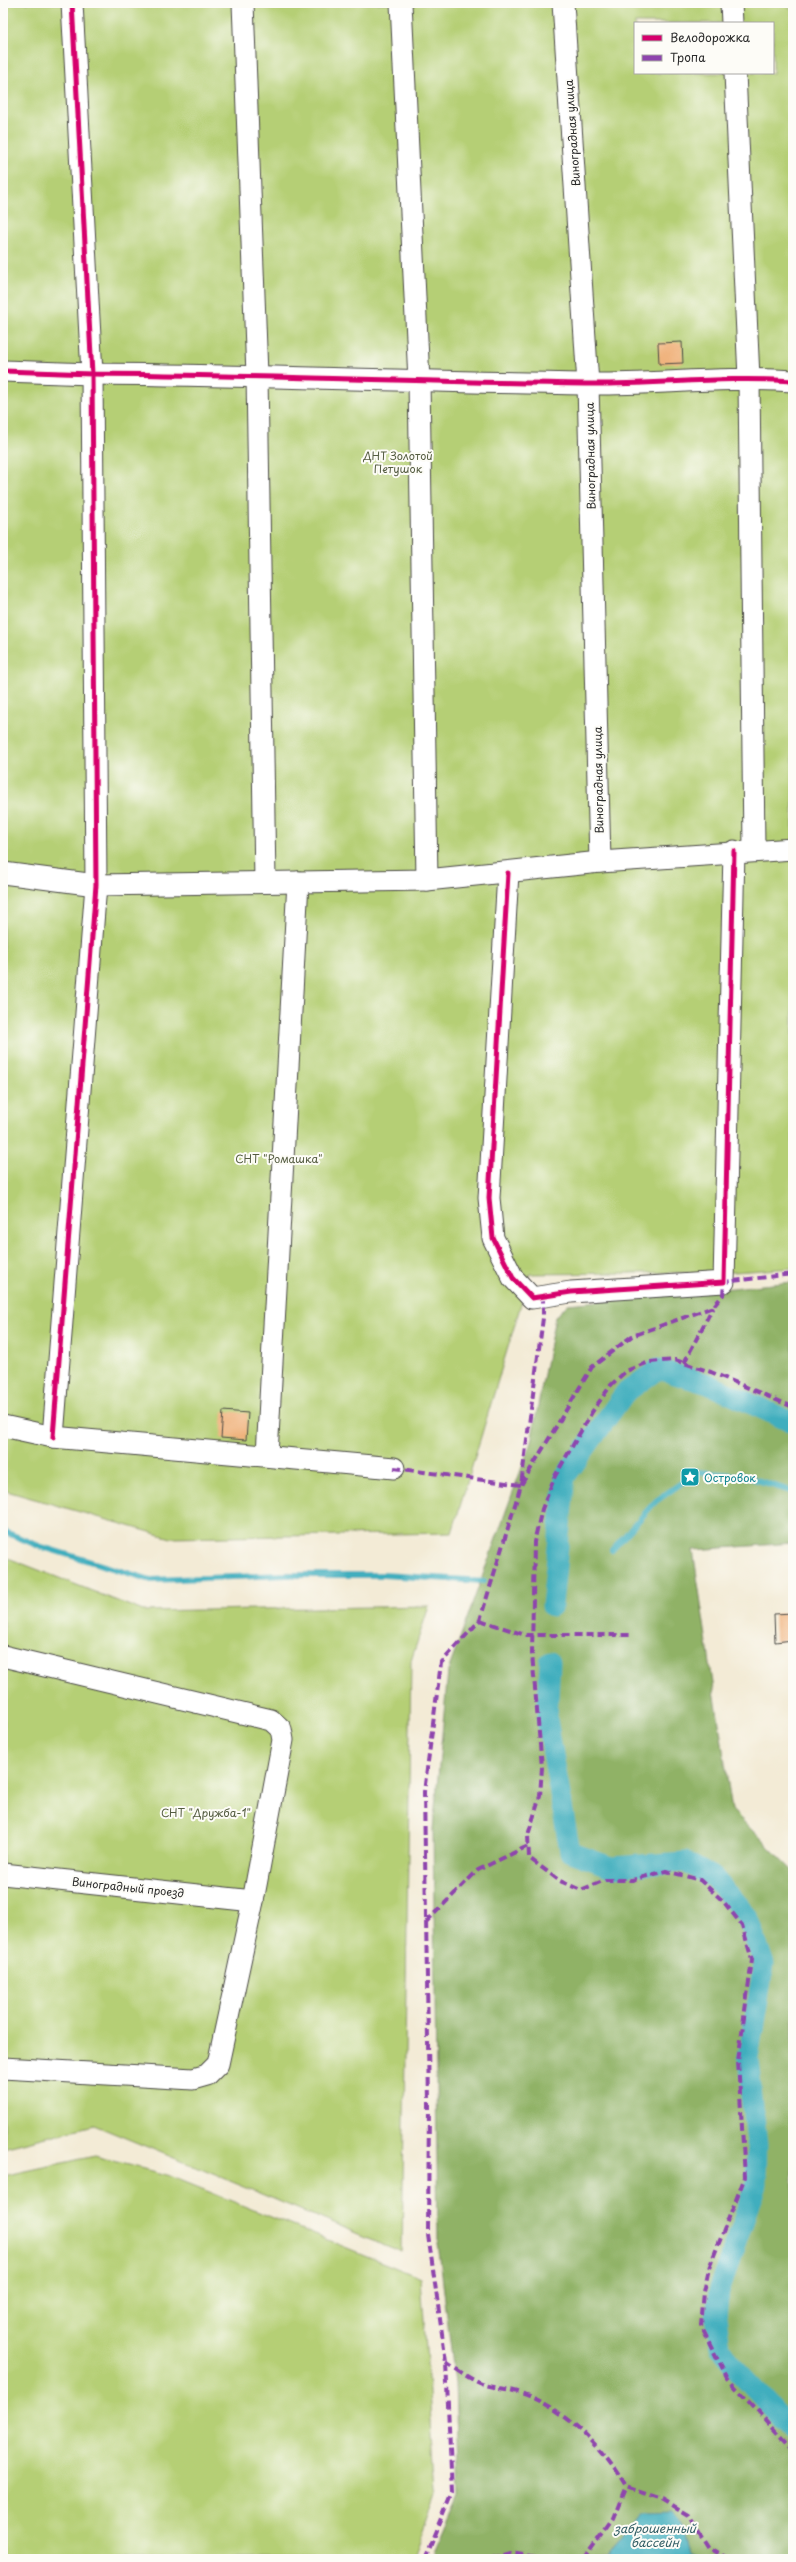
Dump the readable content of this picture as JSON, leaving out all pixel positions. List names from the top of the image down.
{
  "streets": {
    "street": ["Виноградная улица", "Виноградный проезд"]
  },
  "water": ["заброшенный бассейн"],
  "parks": ["ДНТ Золотой Петушок", "СНТ \"Ромашка\"", "СНТ \"Дружба-1\""],
  "places": {
    "place": ["Островок"]
  },
  "legend": ["Велодорожка", "Тропа"]
}
